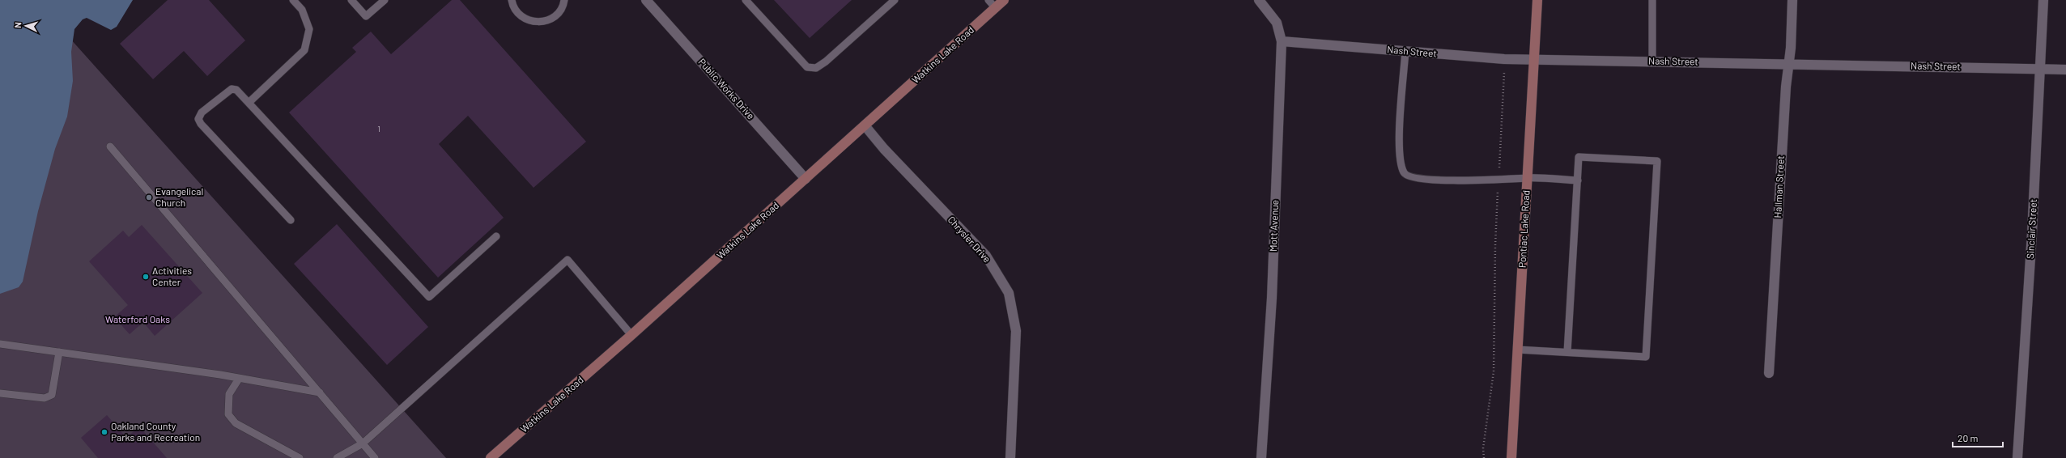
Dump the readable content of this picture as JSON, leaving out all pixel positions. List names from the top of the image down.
{
  "streets": {
    "street": [
      "Nash Street",
      "Watkins Lake Road",
      "Public Works Drive",
      "Hallman Street",
      "Mott Avenue",
      "Pontiac Lake Road",
      "Sinclair Street",
      "Chrysler Drive"
    ]
  },
  "crossings": [
    ["Nash Street", "Hallman Street"],
    ["Nash Street", "Mott Avenue"],
    ["Nash Street", "Pontiac Lake Road"],
    ["Nash Street", "Sinclair Street"],
    ["Watkins Lake Road", "Public Works Drive"],
    ["Watkins Lake Road", "Chrysler Drive"]
  ],
  "parks": ["Waterford Oaks"],
  "places": ["Evangelical Church", "Activities Center", "Oakland County Parks and Recreation"],
  "house_numbers": ["1"],
  "scale_bar": "20 m",
  "north": "left"
}
